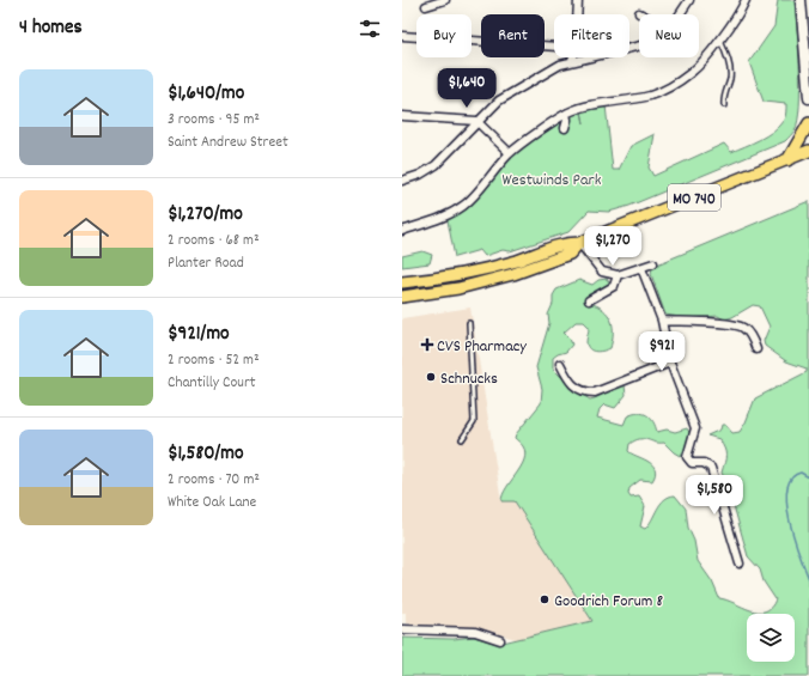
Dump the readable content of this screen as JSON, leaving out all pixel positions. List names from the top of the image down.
{
  "streets": {
    "main road": ["MO 740"]
  },
  "parks": ["Westwinds Park"],
  "places": {
    "health": ["CVS Pharmacy"],
    "other": ["Schnucks", "Goodrich Forum 8"]
  },
  "page": {
    "heading": "4 homes",
    "chip": [
      "Buy",
      "Rent",
      "Filters",
      "New"
    ],
    "list": [
      {
        "name": "$1,640/mo",
        "note": "3 rooms · 95 m² · Saint Andrew Street"
      },
      {
        "name": "$1,270/mo",
        "note": "2 rooms · 68 m² · Planter Road"
      },
      {
        "name": "$921/mo",
        "note": "2 rooms · 52 m² · Chantilly Court"
      },
      {
        "name": "$1,580/mo",
        "note": "2 rooms · 70 m² · White Oak Lane"
      }
    ],
    "price": [
      "$1,640",
      "$1,270",
      "$921",
      "$1,580"
    ]
  }
}
